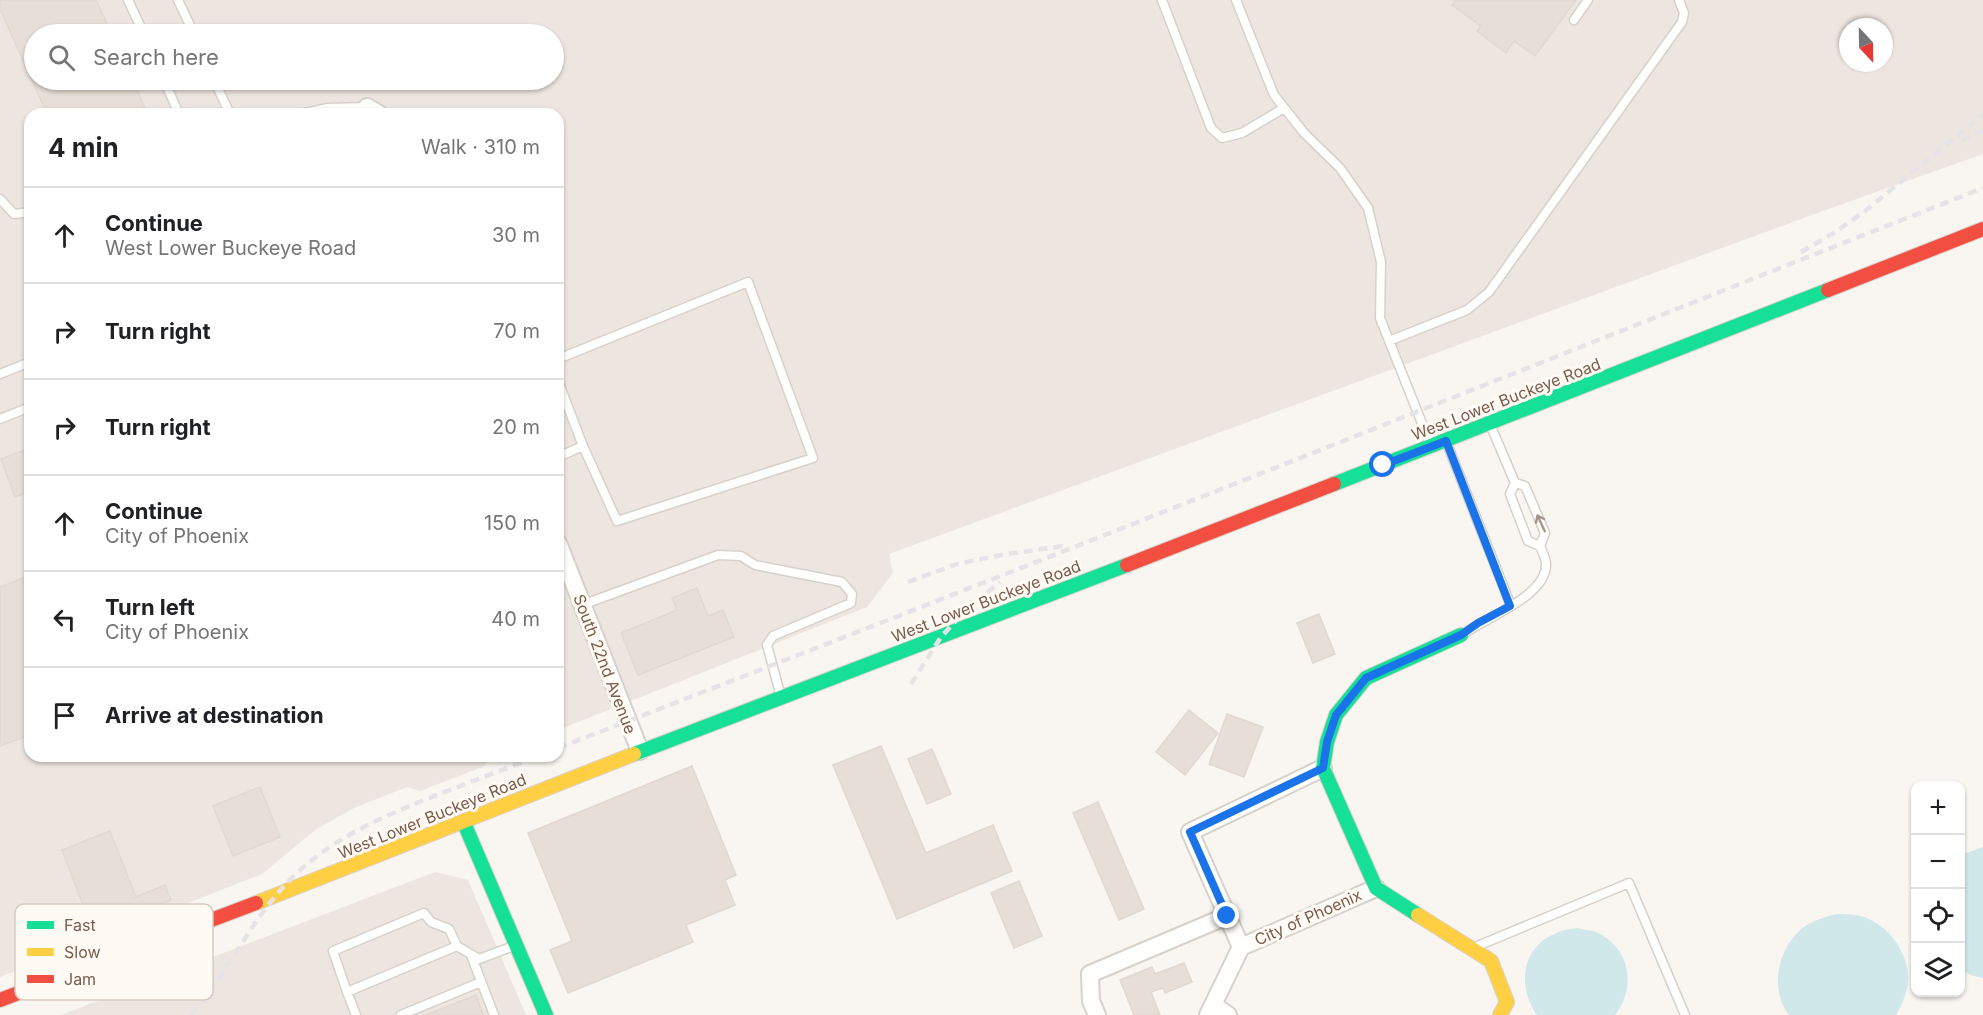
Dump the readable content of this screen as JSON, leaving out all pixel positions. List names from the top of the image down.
{
  "streets": {
    "main road": ["West Lower Buckeye Road", "City of Phoenix"],
    "street": ["South 22nd Avenue"]
  },
  "crossings": [
    ["West Lower Buckeye Road", "South 22nd Avenue"]
  ],
  "legend": ["Fast", "Slow", "Jam"],
  "north": "bottom",
  "page": {
    "search": "Search here",
    "heading": ["4 min", "Walk · 310 m"],
    "list": [
      ["Continue", "West Lower Buckeye Road", "30 m"],
      ["Turn right", "70 m"],
      ["Turn right", "20 m"],
      ["Continue", "City of Phoenix", "150 m"],
      ["Turn left", "City of Phoenix", "40 m"],
      "Arrive at destination"
    ],
    "map_buttons": ["+", "−"]
  }
}
